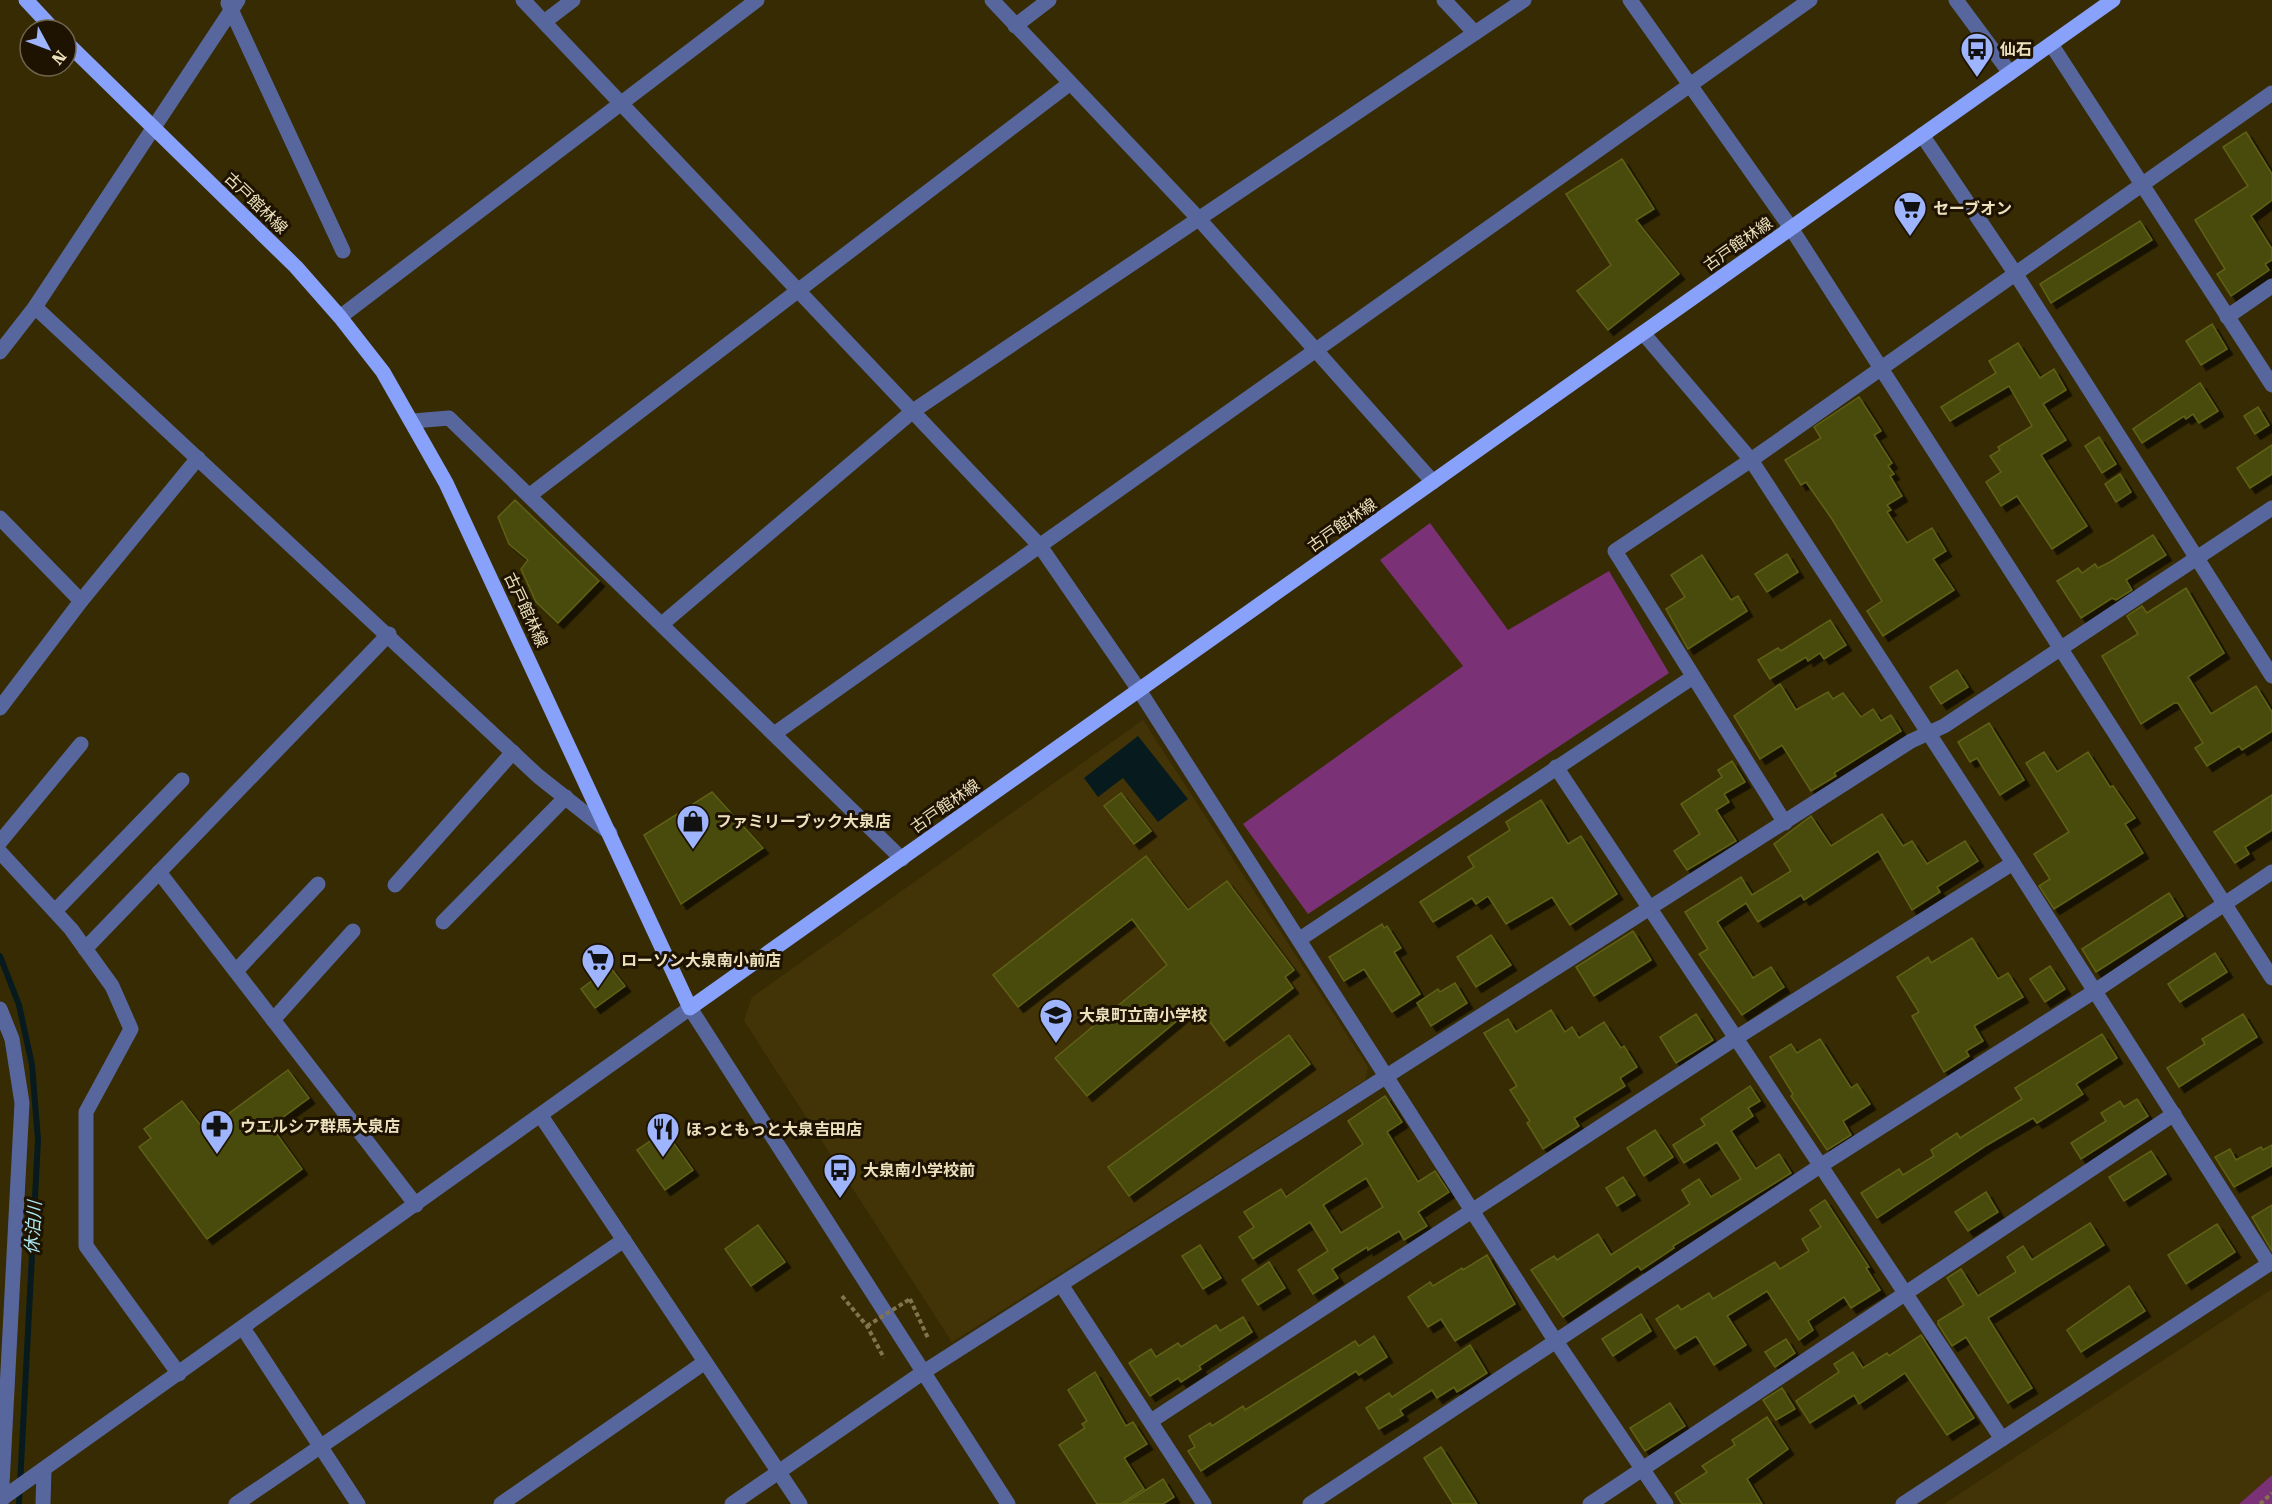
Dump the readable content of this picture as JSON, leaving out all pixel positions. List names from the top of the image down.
{
  "streets": {
    "main road": ["古戸館林線"]
  },
  "water": ["休泊川"],
  "places": {
    "bus stop": ["仙石", "大泉南小学校前"],
    "supermarket": ["セーブオン", "ローソン大泉南小前店"],
    "shop": ["ファミリーブック大泉店"],
    "school or university": ["大泉町立南小学校"],
    "pharmacy": ["ウエルシア群馬大泉店"],
    "restaurant": ["ほっともっと大泉吉田店"]
  },
  "north": "bottom right"
}
